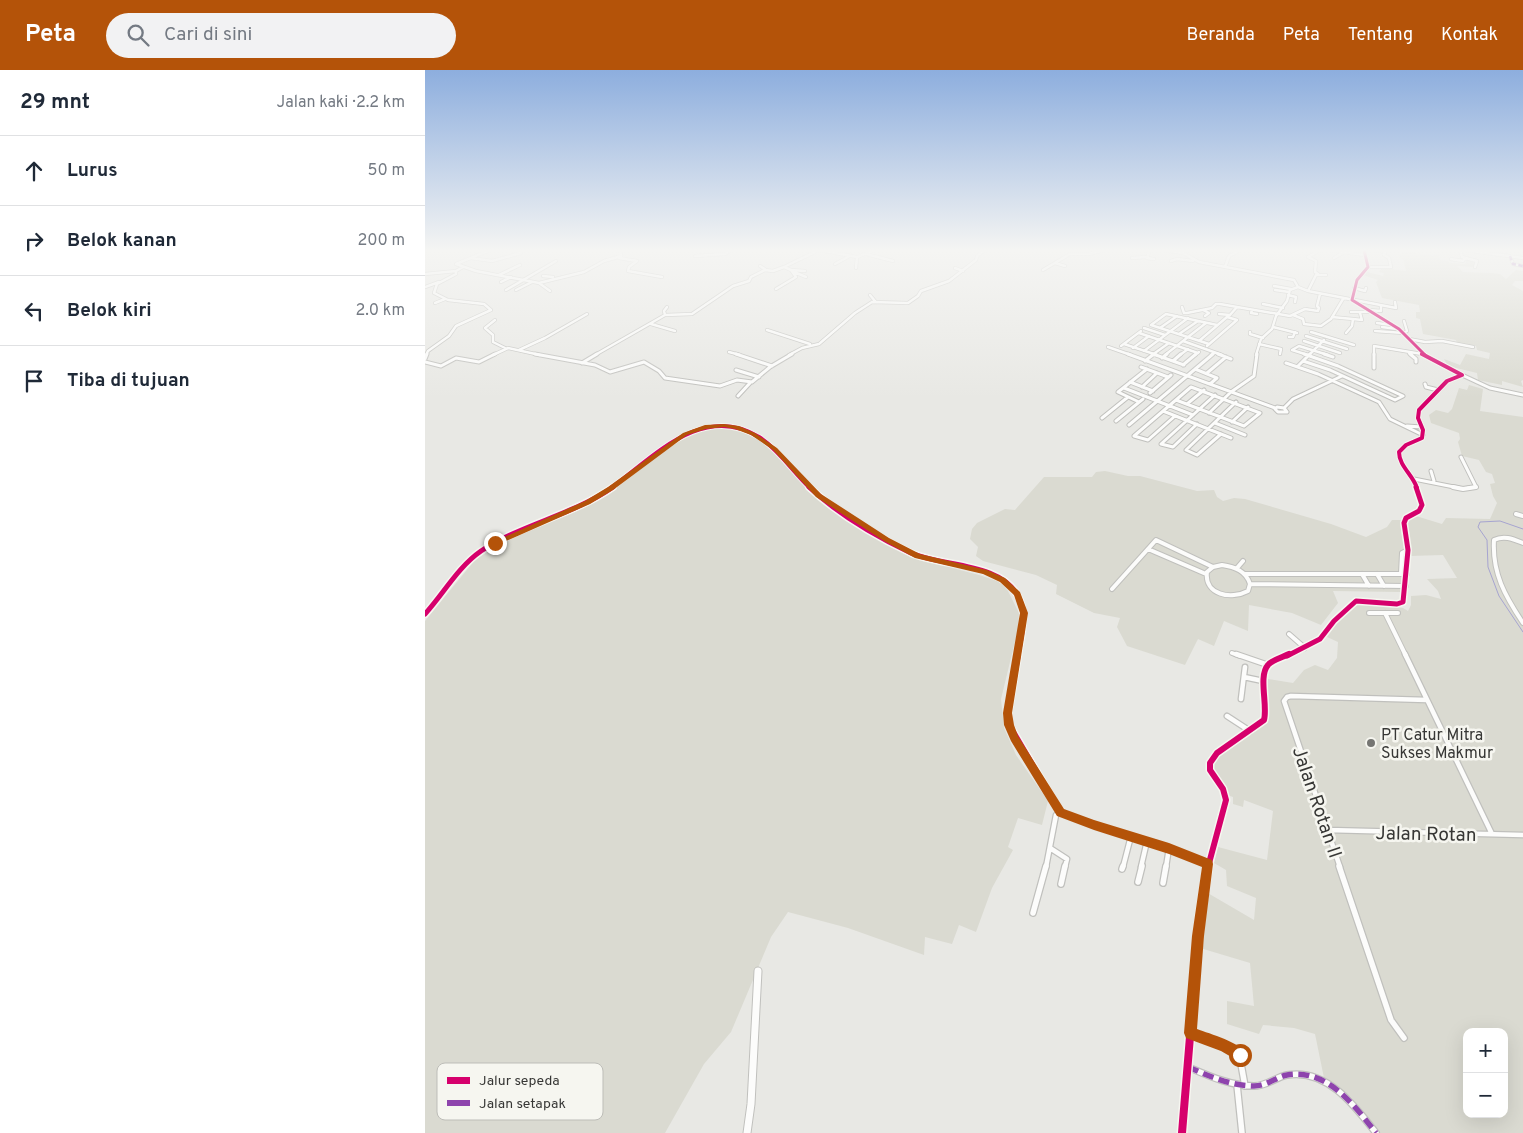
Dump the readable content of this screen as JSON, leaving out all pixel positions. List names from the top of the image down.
{
  "streets": {
    "street": ["Jalan Rotan II", "Jalan Rotan"]
  },
  "crossings": [
    ["Jalan Rotan II", "Jalan Rotan"]
  ],
  "places": ["PT Catur Mitra Sukses Makmur"],
  "legend": ["Jalur sepeda", "Jalan setapak"],
  "page": {
    "header": "Peta",
    "search": "Cari di sini",
    "nav": [
      "Beranda",
      "Peta",
      "Tentang",
      "Kontak"
    ],
    "heading": ["29 mnt", "Jalan kaki · 2.2 km"],
    "list": [
      ["Lurus", "50 m"],
      ["Belok kanan", "200 m"],
      ["Belok kiri", "2.0 km"],
      "Tiba di tujuan"
    ],
    "map_buttons": ["+", "−"]
  }
}
